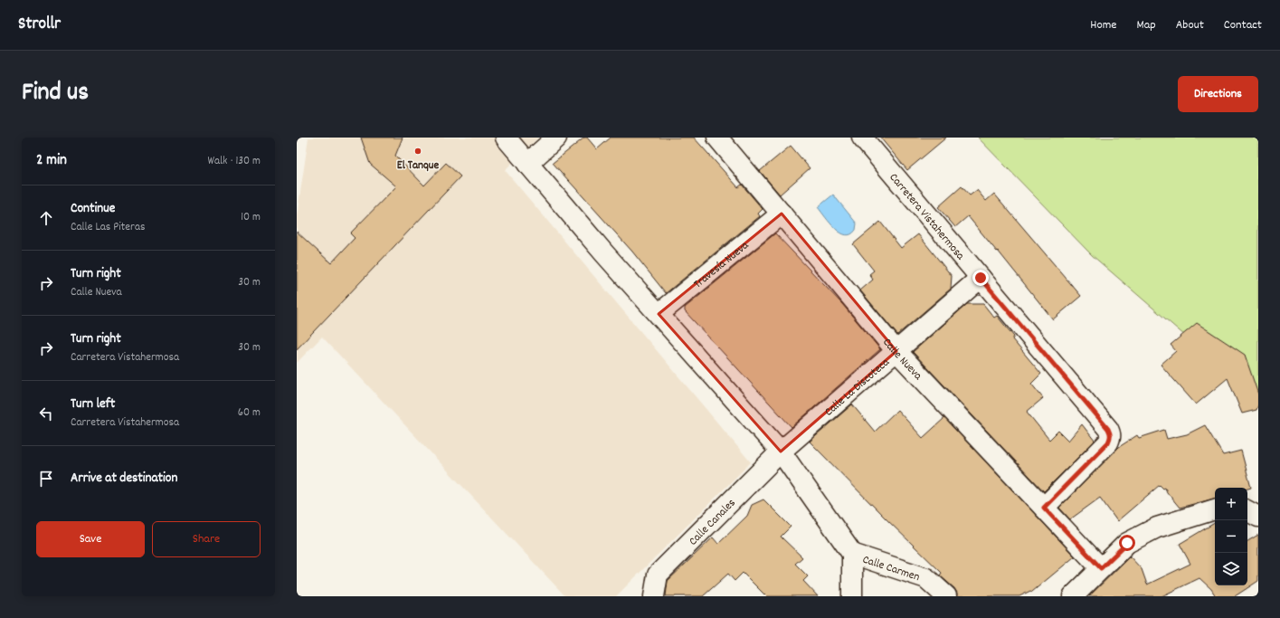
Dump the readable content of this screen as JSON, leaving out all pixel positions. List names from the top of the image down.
{
  "streets": {
    "street": [
      "Carretera Vistahermosa",
      "Travesía Nueva",
      "Calle Nueva",
      "Calle La Discoteca",
      "Calle Canales",
      "Calle Carmen"
    ]
  },
  "crossings": [
    ["Carretera Vistahermosa", "Calle Nueva"],
    ["Carretera Vistahermosa", "Calle La Discoteca"],
    ["Travesía Nueva", "Calle Nueva"],
    ["Calle Nueva", "Calle La Discoteca"],
    ["Calle La Discoteca", "Calle Canales"]
  ],
  "places": ["El Tanque"],
  "page": {
    "header": "Strollr",
    "nav": [
      "Home",
      "Map",
      "About",
      "Contact"
    ],
    "title": "Find us",
    "buttons": [
      "Directions",
      ["Save", "Share"]
    ],
    "heading": ["2 min", "Walk · 130 m"],
    "list": [
      ["Continue", "Calle Las Piteras", "10 m"],
      ["Turn right", "Calle Nueva", "30 m"],
      ["Turn right", "Carretera Vistahermosa", "30 m"],
      ["Turn left", "Carretera Vistahermosa", "60 m"],
      "Arrive at destination"
    ],
    "map_buttons": ["+", "−"]
  }
}
